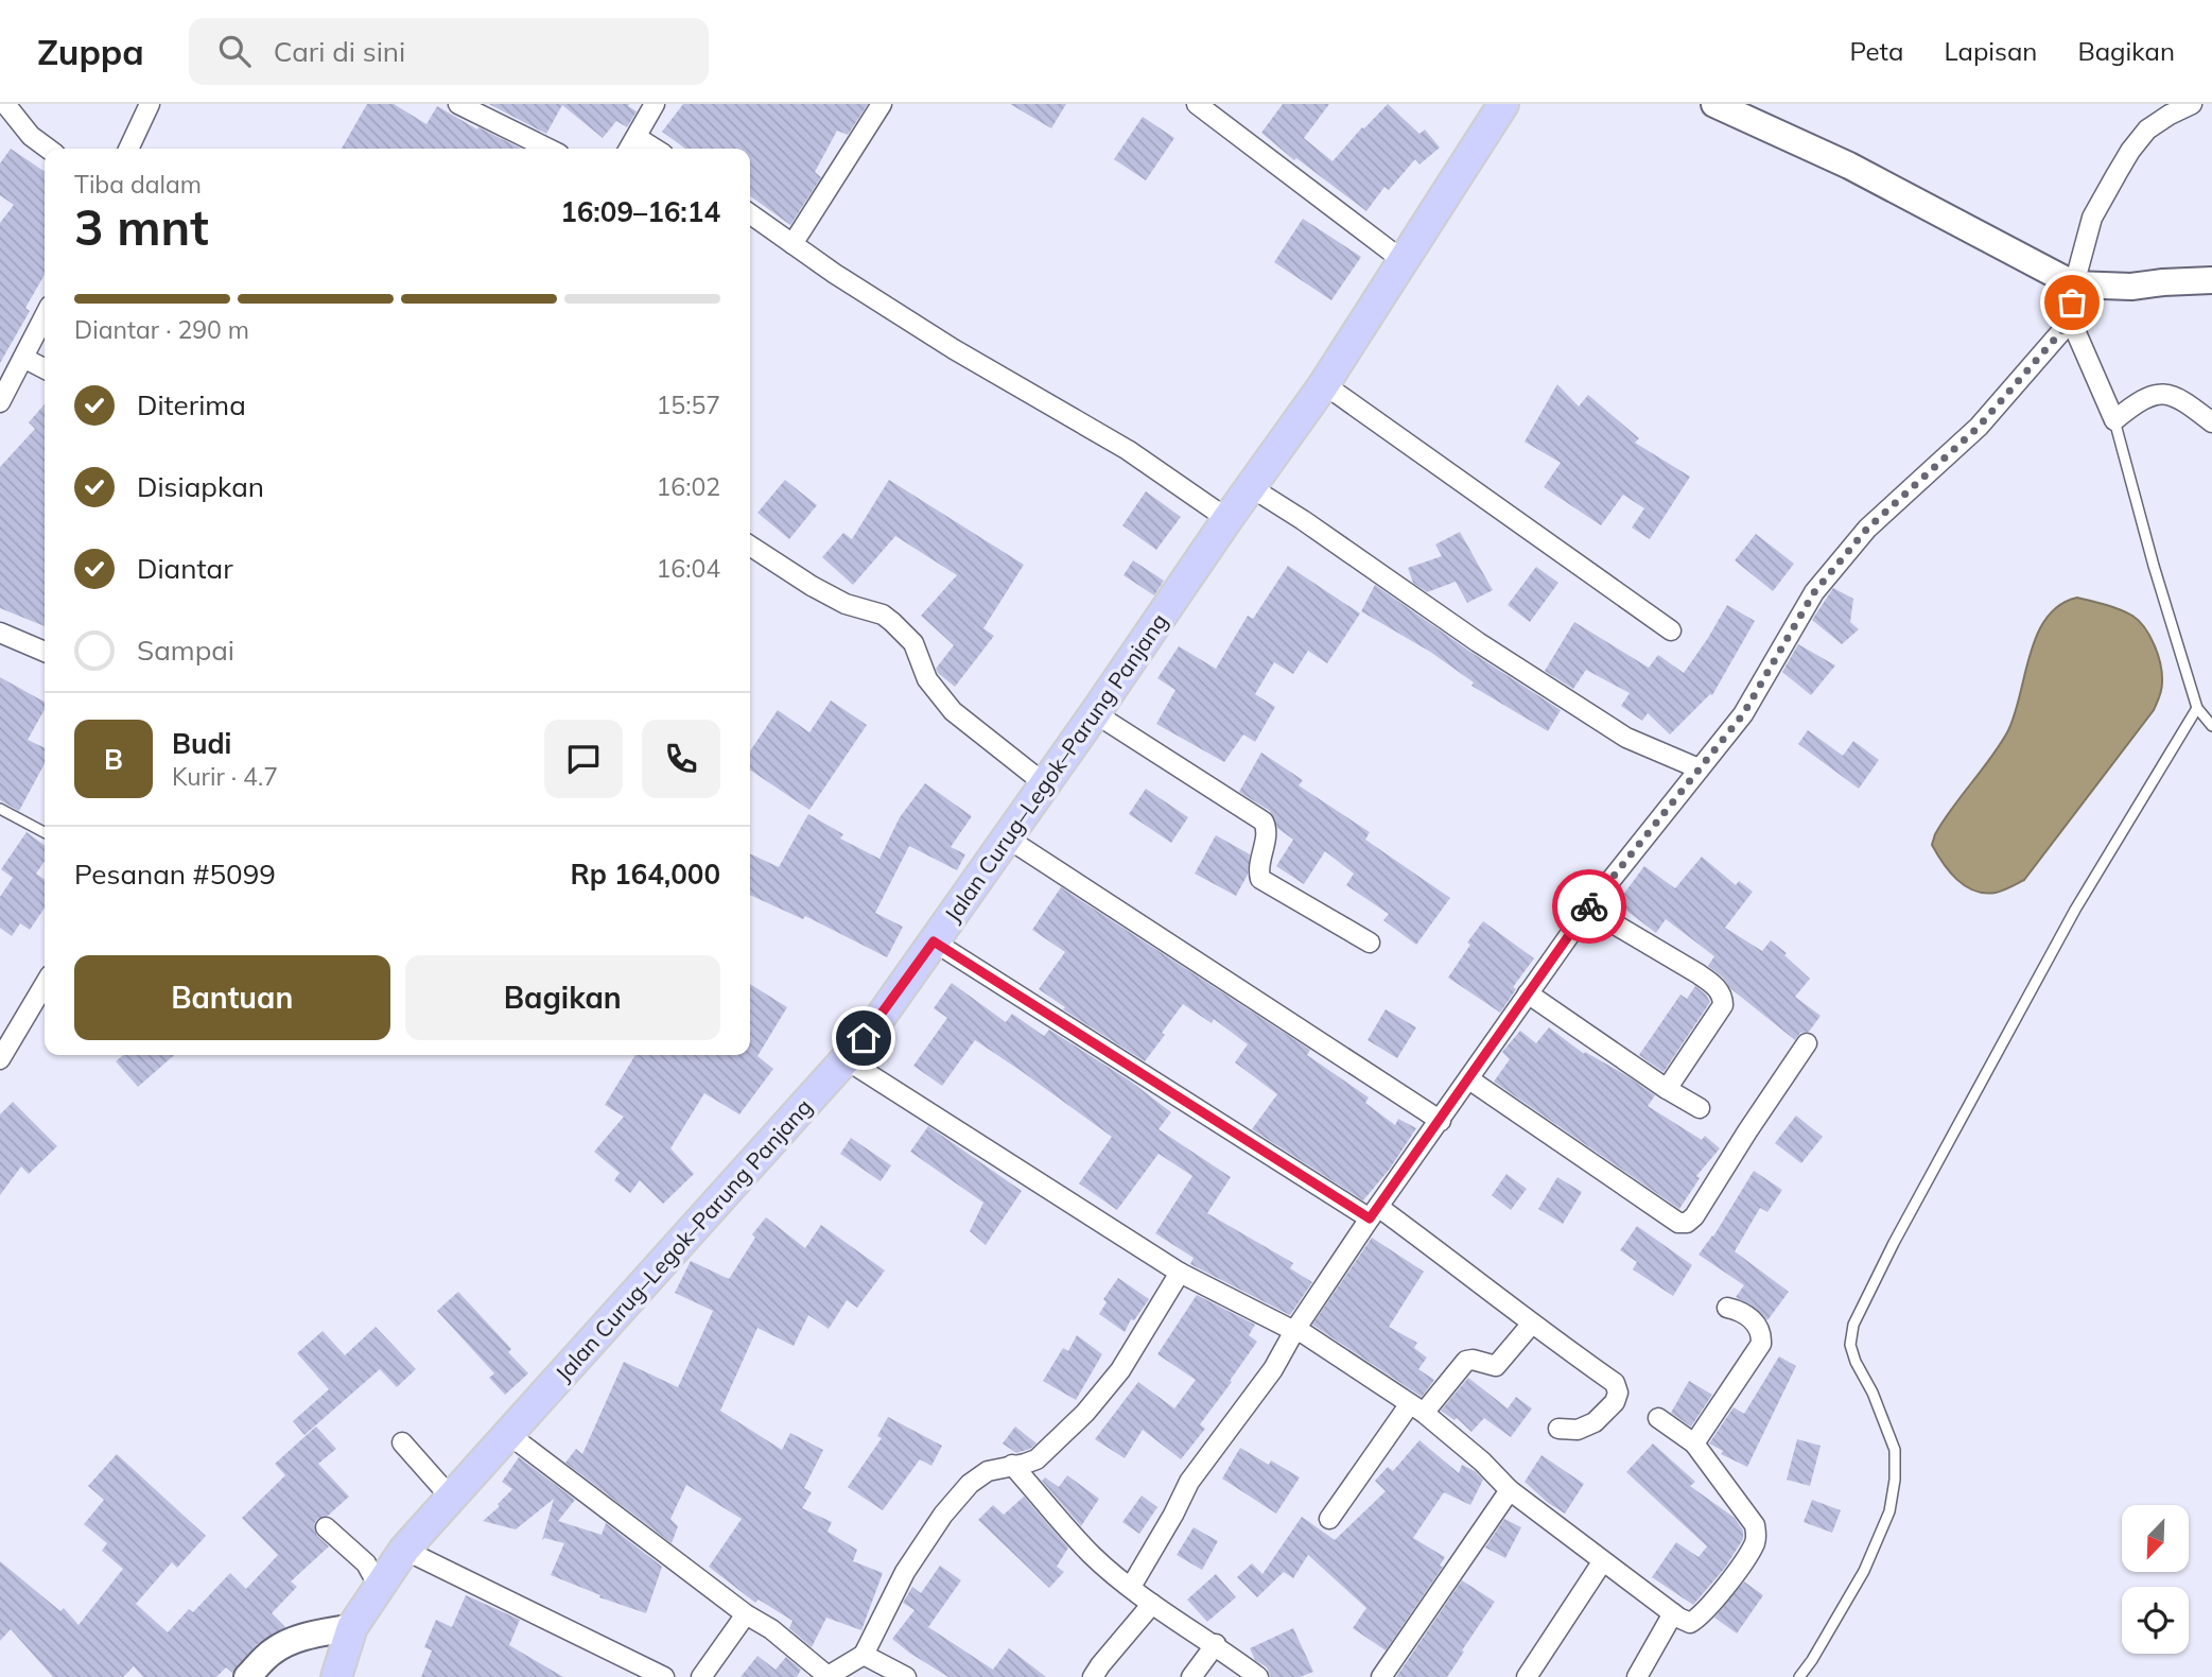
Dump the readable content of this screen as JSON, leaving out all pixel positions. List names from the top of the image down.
{
  "streets": {
    "main road": ["Jalan Curug–Legok–Parung Panjang"]
  },
  "north": "bottom left",
  "page": {
    "header": "Zuppa",
    "search": "Cari di sini",
    "nav": ["Peta", "Lapisan", "Bagikan"],
    "heading": ["3 mnt", "Tiba dalam", "16:09–16:14"],
    "panel": [
      "Budi",
      "Kurir · 4.7",
      "Pesanan #5099",
      "Rp 164,000"
    ],
    "bar": "Diantar · 290 m",
    "list": [
      ["Diterima", "15:57"],
      ["Disiapkan", "16:02"],
      ["Diantar", "16:04"],
      "Sampai"
    ],
    "round": "B",
    "buttons": ["Bantuan", "Bagikan"]
  }
}
